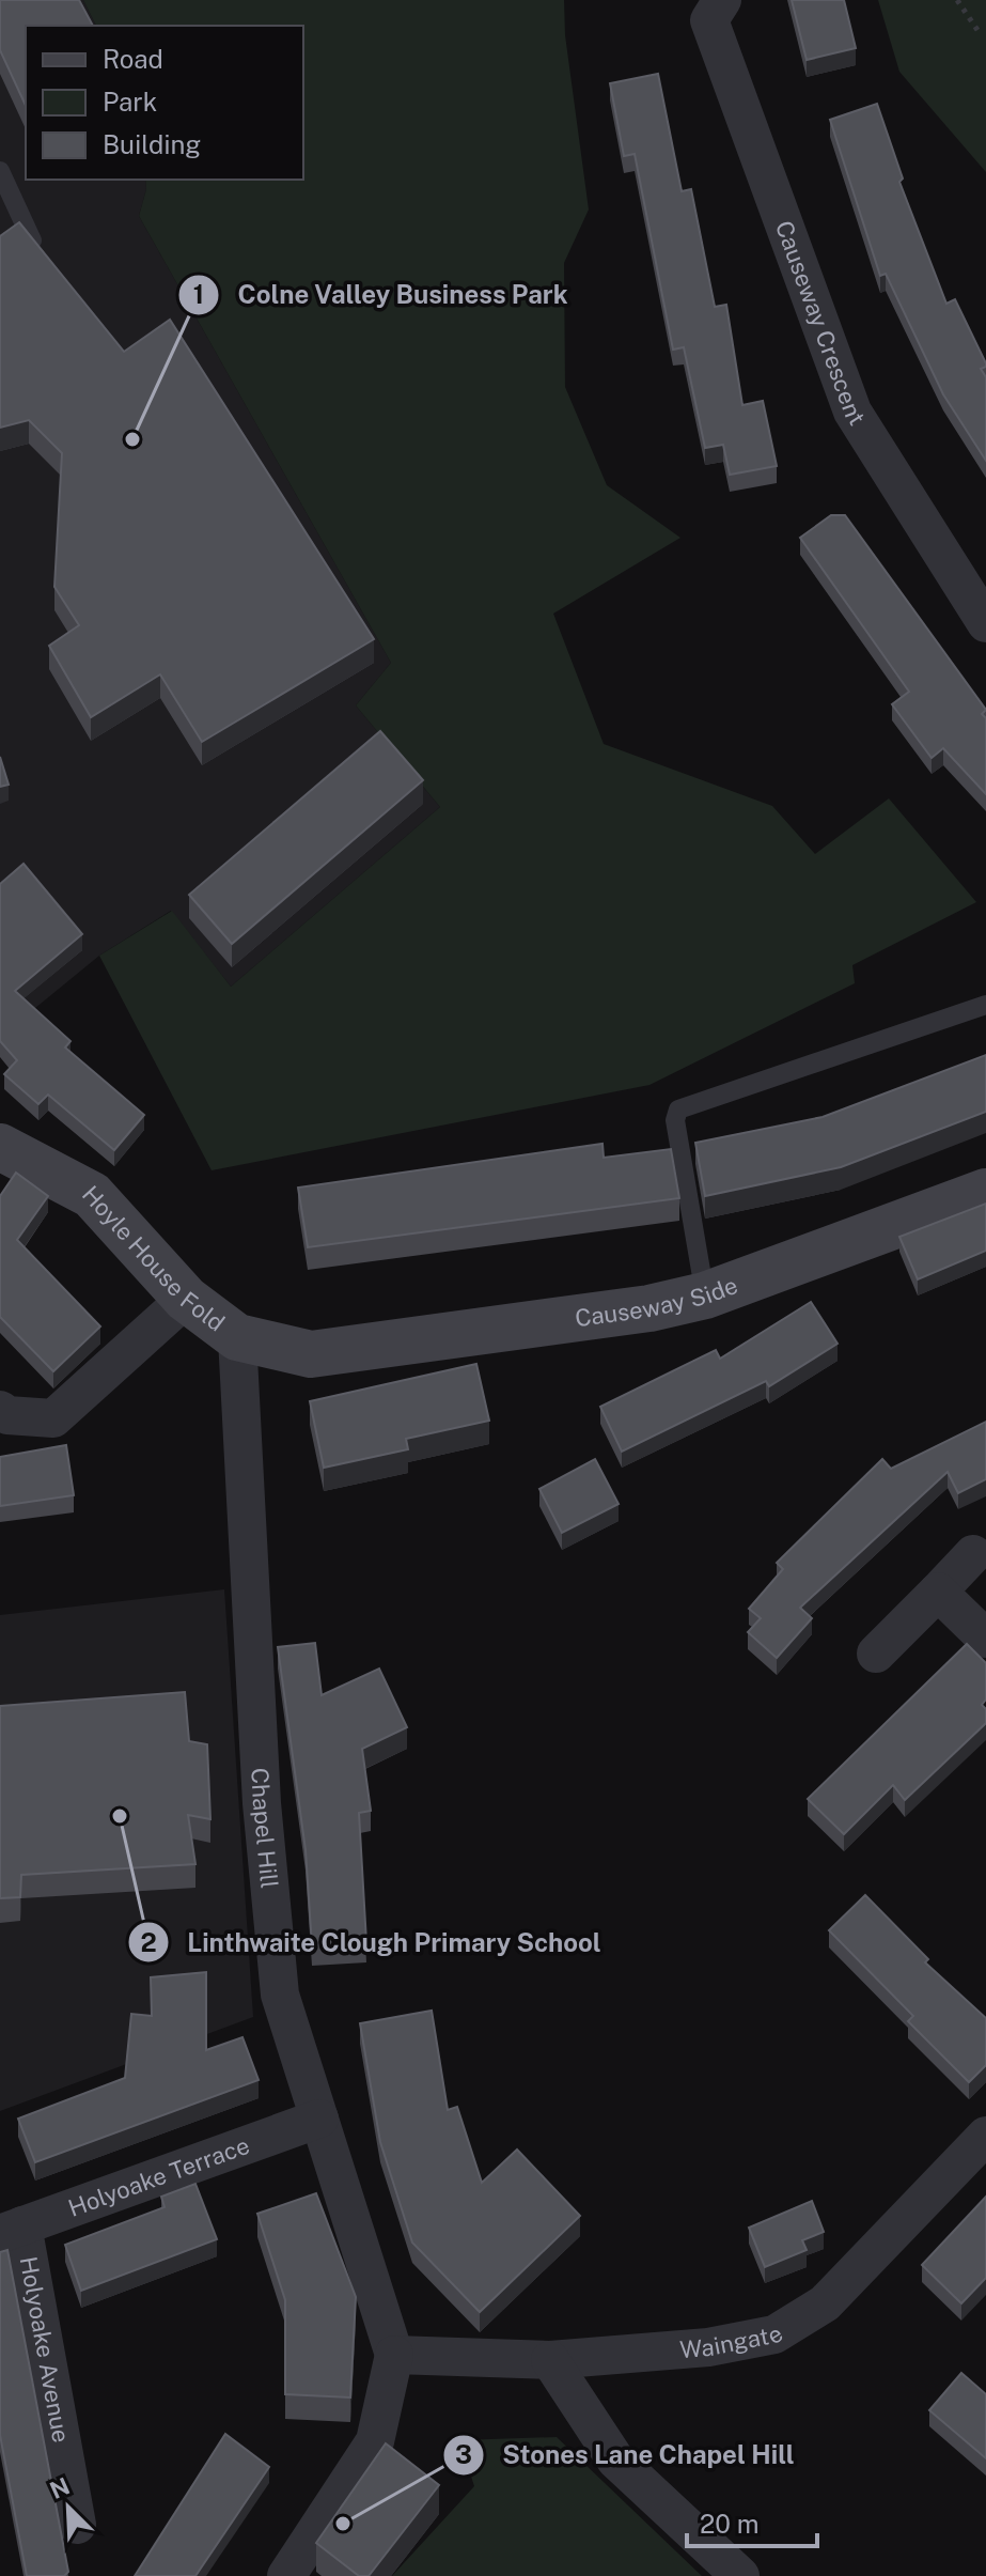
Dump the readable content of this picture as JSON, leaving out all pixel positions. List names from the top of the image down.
{
  "streets": {
    "street": [
      "Causeway Crescent",
      "Hoyle House Fold",
      "Causeway Side",
      "Chapel Hill",
      "Holyoake Terrace",
      "Waingate",
      "Holyoake Avenue"
    ]
  },
  "crossings": [
    ["Hoyle House Fold", "Causeway Side"],
    ["Hoyle House Fold", "Chapel Hill"],
    ["Chapel Hill", "Holyoake Terrace"],
    ["Chapel Hill", "Waingate"],
    ["Holyoake Terrace", "Holyoake Avenue"]
  ],
  "places": ["Colne Valley Business Park", "Linthwaite Clough Primary School", "Stones Lane Chapel Hill"],
  "legend": ["Road", "Park", "Building"],
  "scale_bar": "20 m",
  "north": "top left"
}
